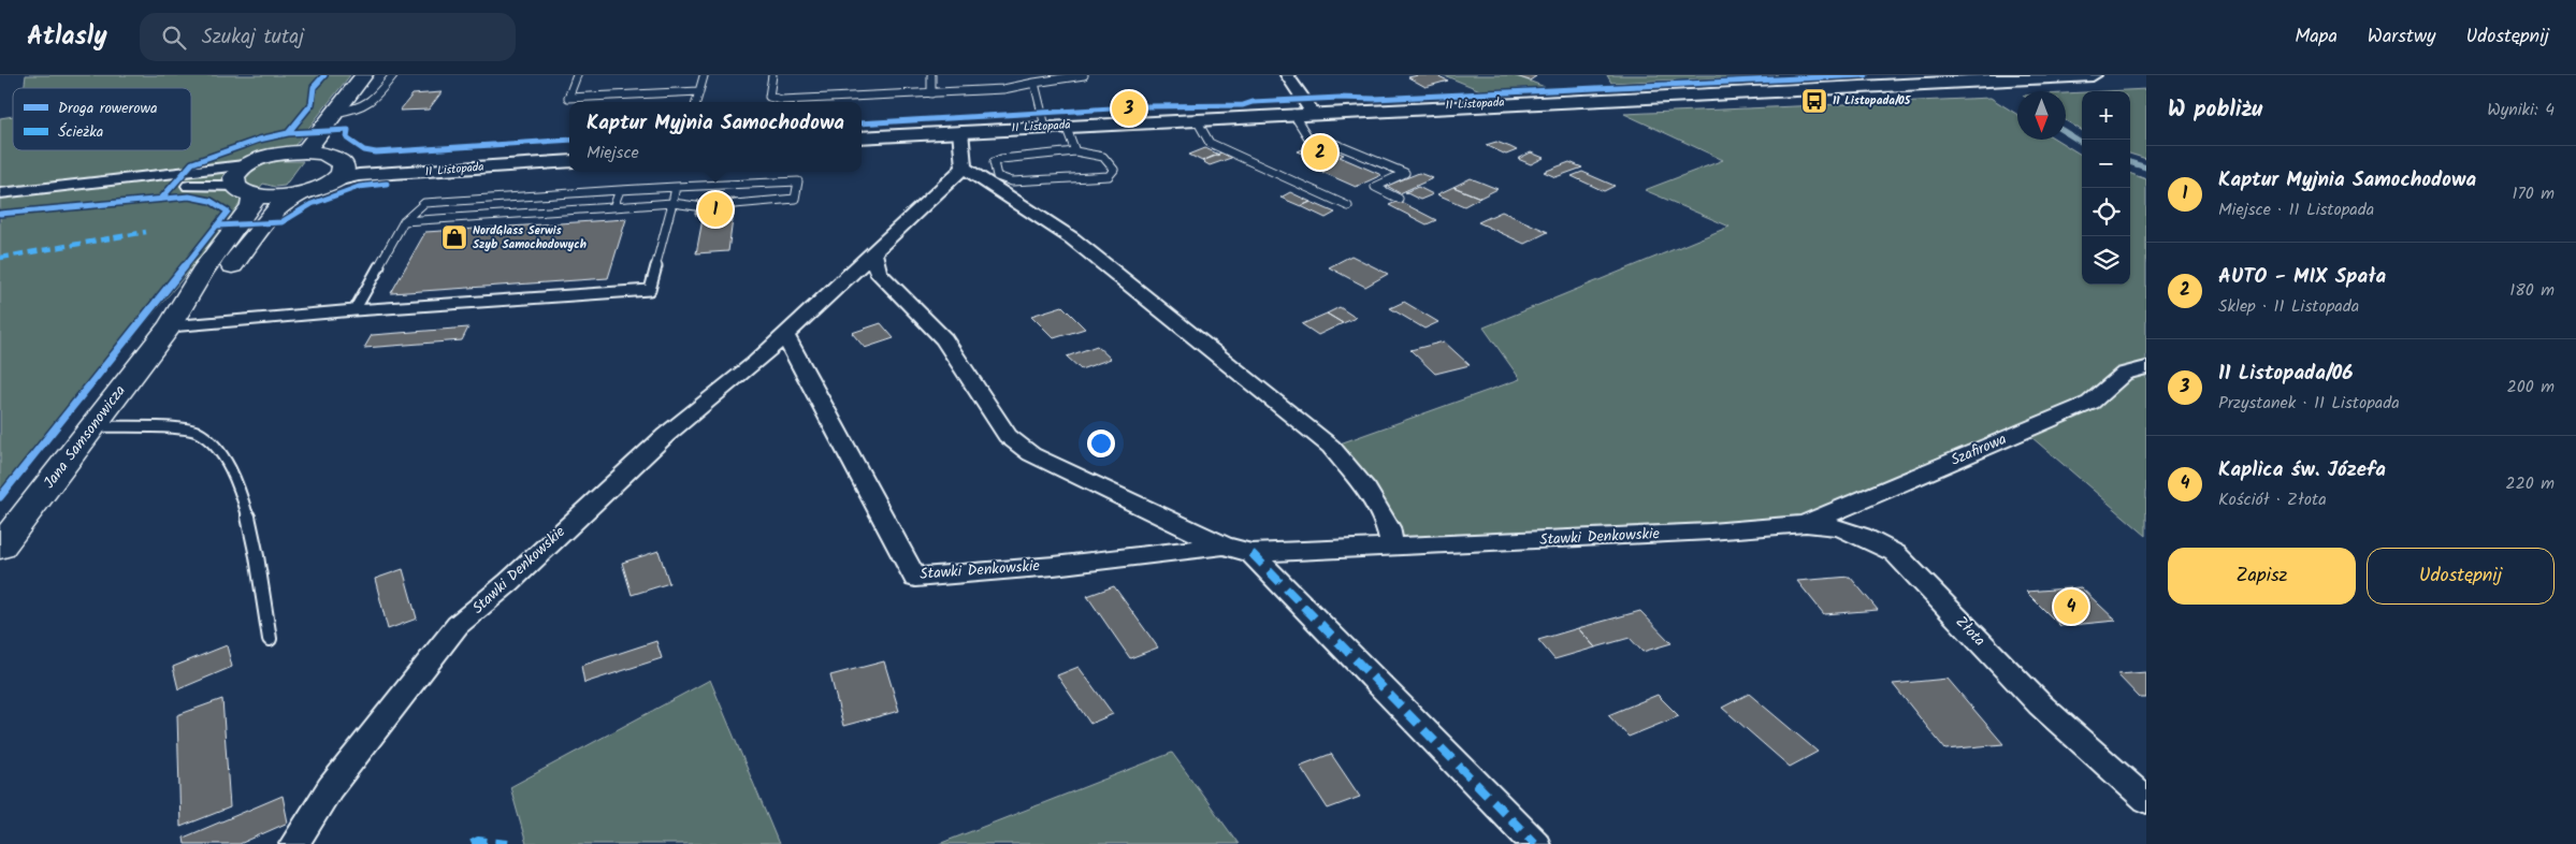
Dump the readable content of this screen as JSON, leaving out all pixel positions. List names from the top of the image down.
{
  "streets": {
    "main road": ["Jana Samsonowicza"],
    "street": [
      "11 Listopada",
      "Szafirowa",
      "Stawki Denkowskie",
      "Złota"
    ]
  },
  "crossings": [
    ["Szafirowa", "Stawki Denkowskie"],
    ["Szafirowa", "Złota"],
    ["Stawki Denkowskie", "Złota"]
  ],
  "places": {
    "bus stop": ["11 Listopada/05"],
    "shop": ["NordGlass Serwis Szyb Samochodowych"]
  },
  "legend": ["Droga rowerowa", "Ścieżka"],
  "north": "bottom",
  "page": {
    "header": "Atlasly",
    "search": "Szukaj tutaj",
    "nav": ["Mapa", "Warstwy", "Udostępnij"],
    "heading": ["W pobliżu", "Wyniki: 4"],
    "pins": [
      "3",
      "2",
      "1",
      "4"
    ],
    "map_buttons": ["+", "−"],
    "popup": ["Kaptur Myjnia Samochodowa", "Miejsce"],
    "list": [
      {
        "mark": "1",
        "name": "Kaptur Myjnia Samochodowa",
        "note": "Miejsce · 11 Listopada",
        "value": "170 m"
      },
      {
        "mark": "2",
        "name": "AUTO - MIX Spała",
        "note": "Sklep · 11 Listopada",
        "value": "180 m"
      },
      {
        "mark": "3",
        "name": "11 Listopada/06",
        "note": "Przystanek · 11 Listopada",
        "value": "200 m"
      },
      {
        "mark": "4",
        "name": "Kaplica św. Józefa",
        "note": "Kościół · Złota",
        "value": "220 m"
      }
    ],
    "buttons": ["Zapisz", "Udostępnij"]
  }
}
